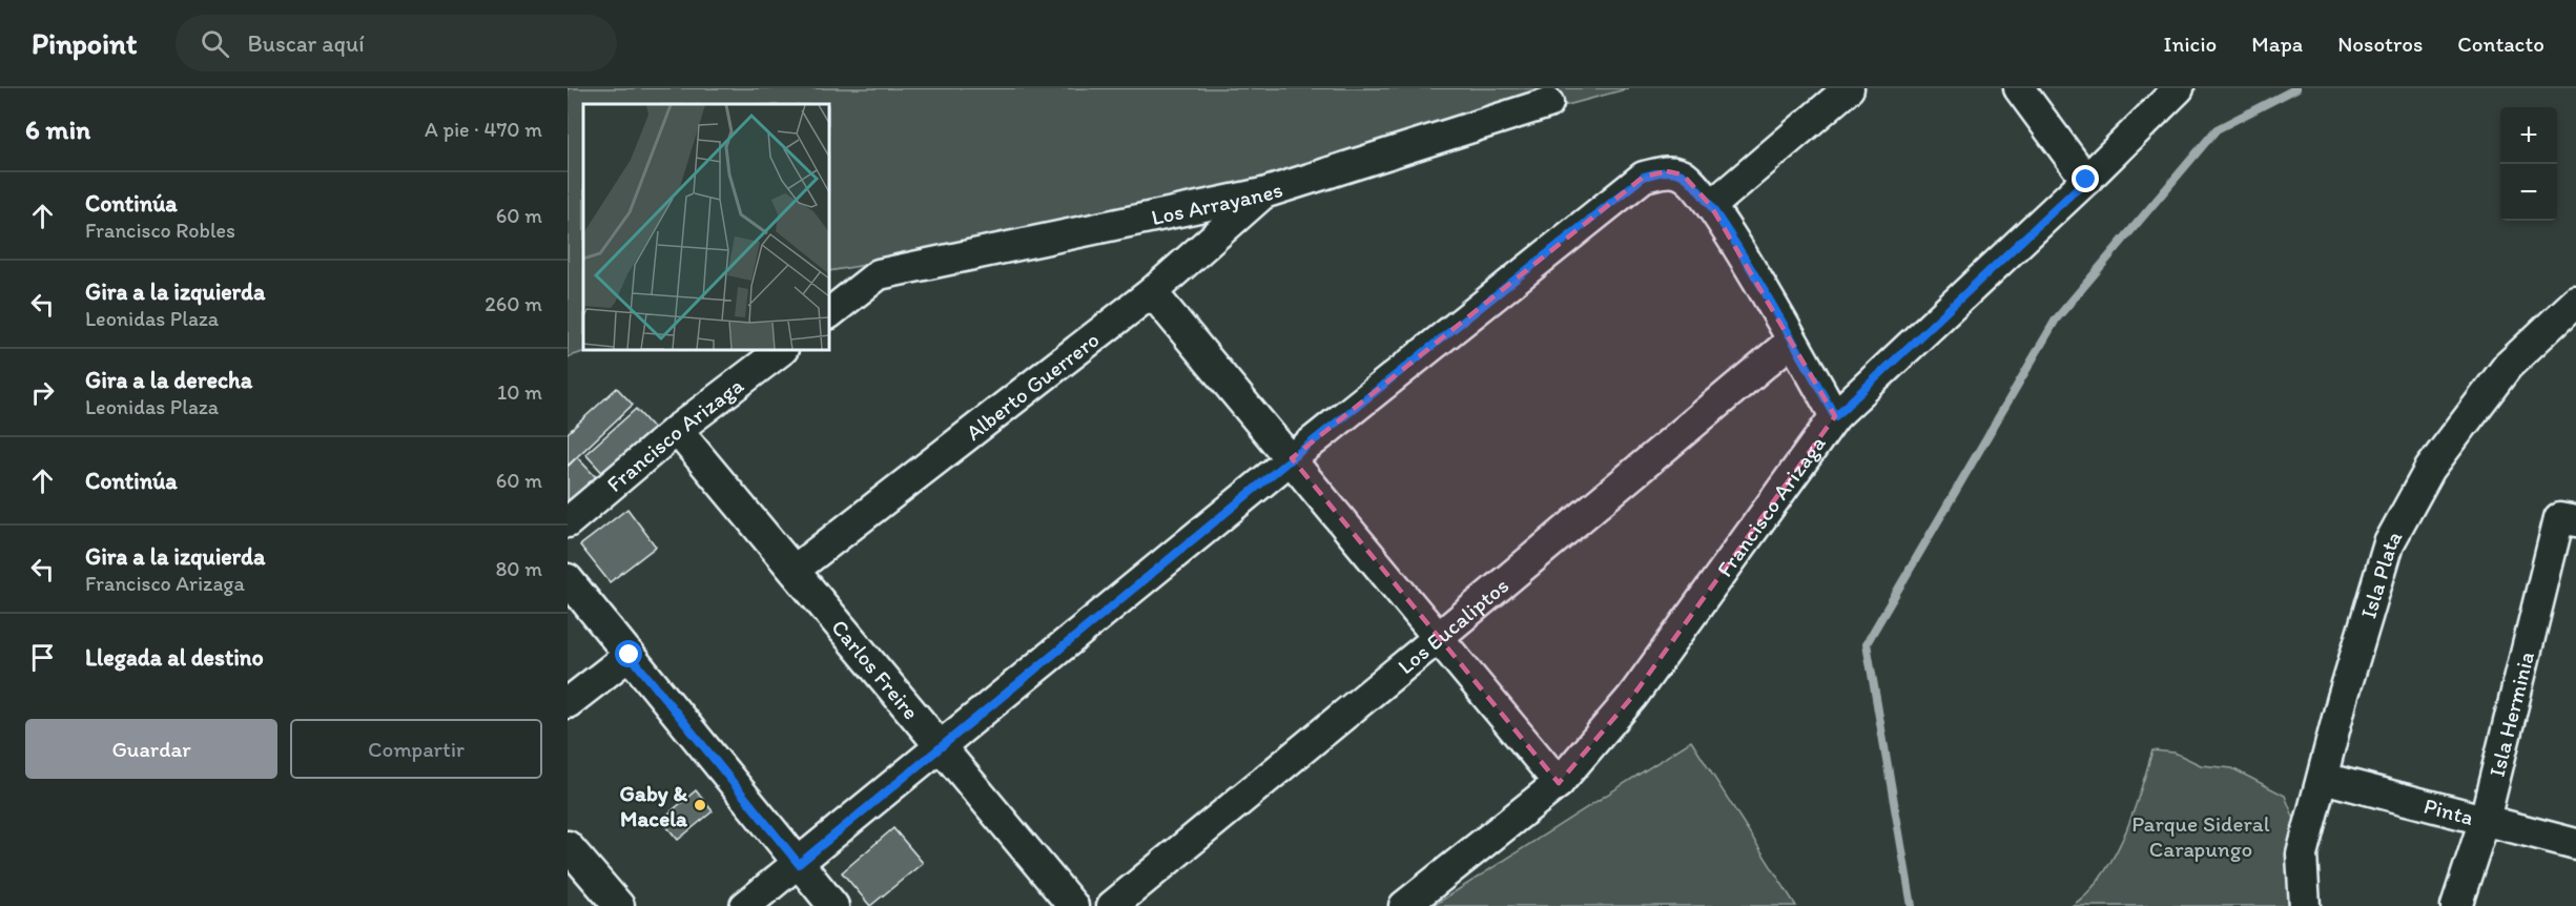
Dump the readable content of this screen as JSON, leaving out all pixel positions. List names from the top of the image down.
{
  "streets": {
    "street": [
      "Los Arrayanes",
      "Alberto Guerrero",
      "Francisco Arizaga",
      "Isla Plata",
      "Los Eucaliptos",
      "Carlos Freire",
      "Isla Herminia",
      "Pinta"
    ]
  },
  "crossings": [
    ["Los Arrayanes", "Alberto Guerrero"],
    ["Alberto Guerrero", "Carlos Freire"],
    ["Francisco Arizaga", "Carlos Freire"],
    ["Isla Plata", "Pinta"],
    ["Isla Herminia", "Pinta"]
  ],
  "parks": ["Parque Sideral Carapungo"],
  "places": ["Gaby & Macela"],
  "page": {
    "header": "Pinpoint",
    "search": "Buscar aquí",
    "nav": [
      "Inicio",
      "Mapa",
      "Nosotros",
      "Contacto"
    ],
    "heading": ["6 min", "A pie · 470 m"],
    "map_buttons": ["+", "−"],
    "list": [
      ["Continúa", "Francisco Robles", "60 m"],
      ["Gira a la izquierda", "Leonidas Plaza", "260 m"],
      ["Gira a la derecha", "Leonidas Plaza", "10 m"],
      ["Continúa", "60 m"],
      ["Gira a la izquierda", "Francisco Arizaga", "80 m"],
      "Llegada al destino"
    ],
    "buttons": ["Guardar", "Compartir"]
  }
}
